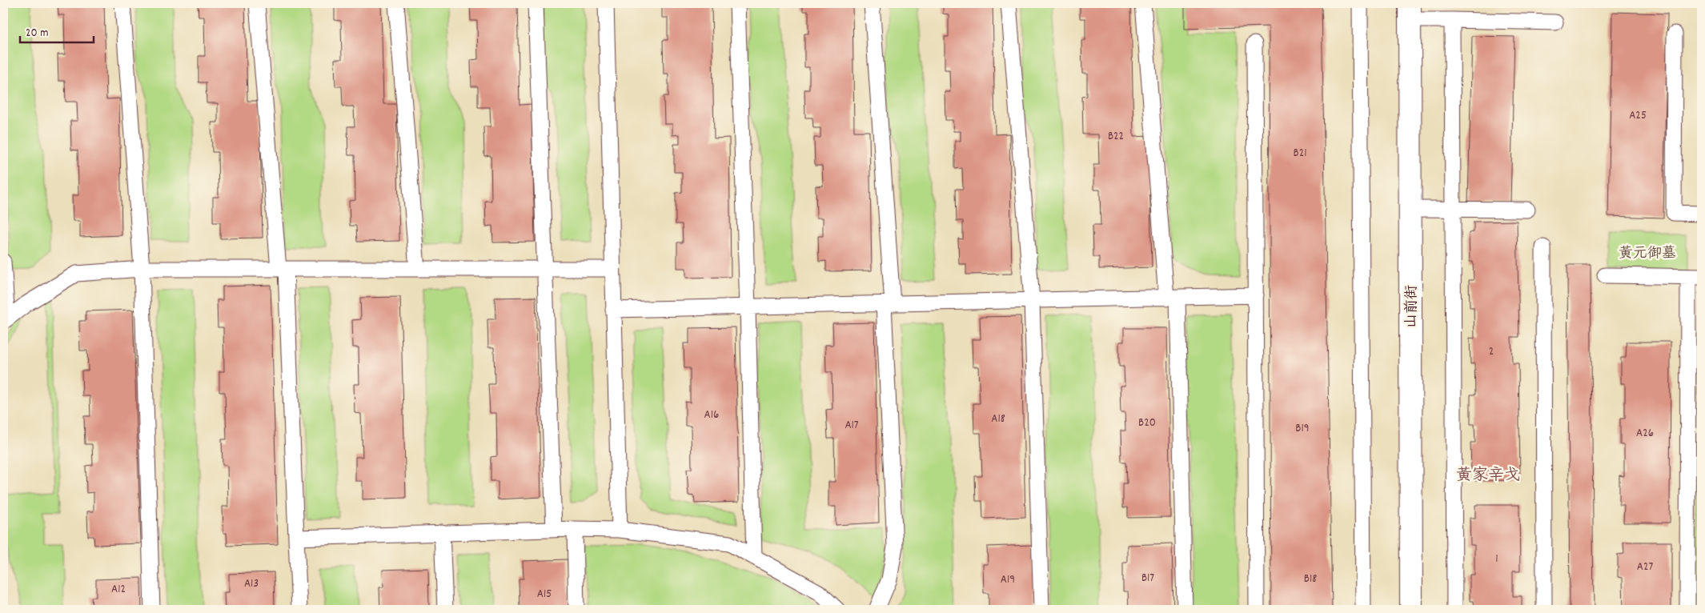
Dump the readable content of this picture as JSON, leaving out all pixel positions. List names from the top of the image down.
{
  "streets": {
    "street": ["山前街"]
  },
  "districts": ["黄家辛戈"],
  "parks": ["黄元御墓"],
  "house_numbers": [
    "A25",
    "B22",
    "B21",
    "2",
    "A16",
    "A18",
    "B20",
    "A17",
    "B19",
    "A26",
    "1",
    "A27",
    "B17",
    "B18",
    "A19",
    "A13",
    "A12",
    "A15"
  ],
  "scale_bar": "20 m"
}
